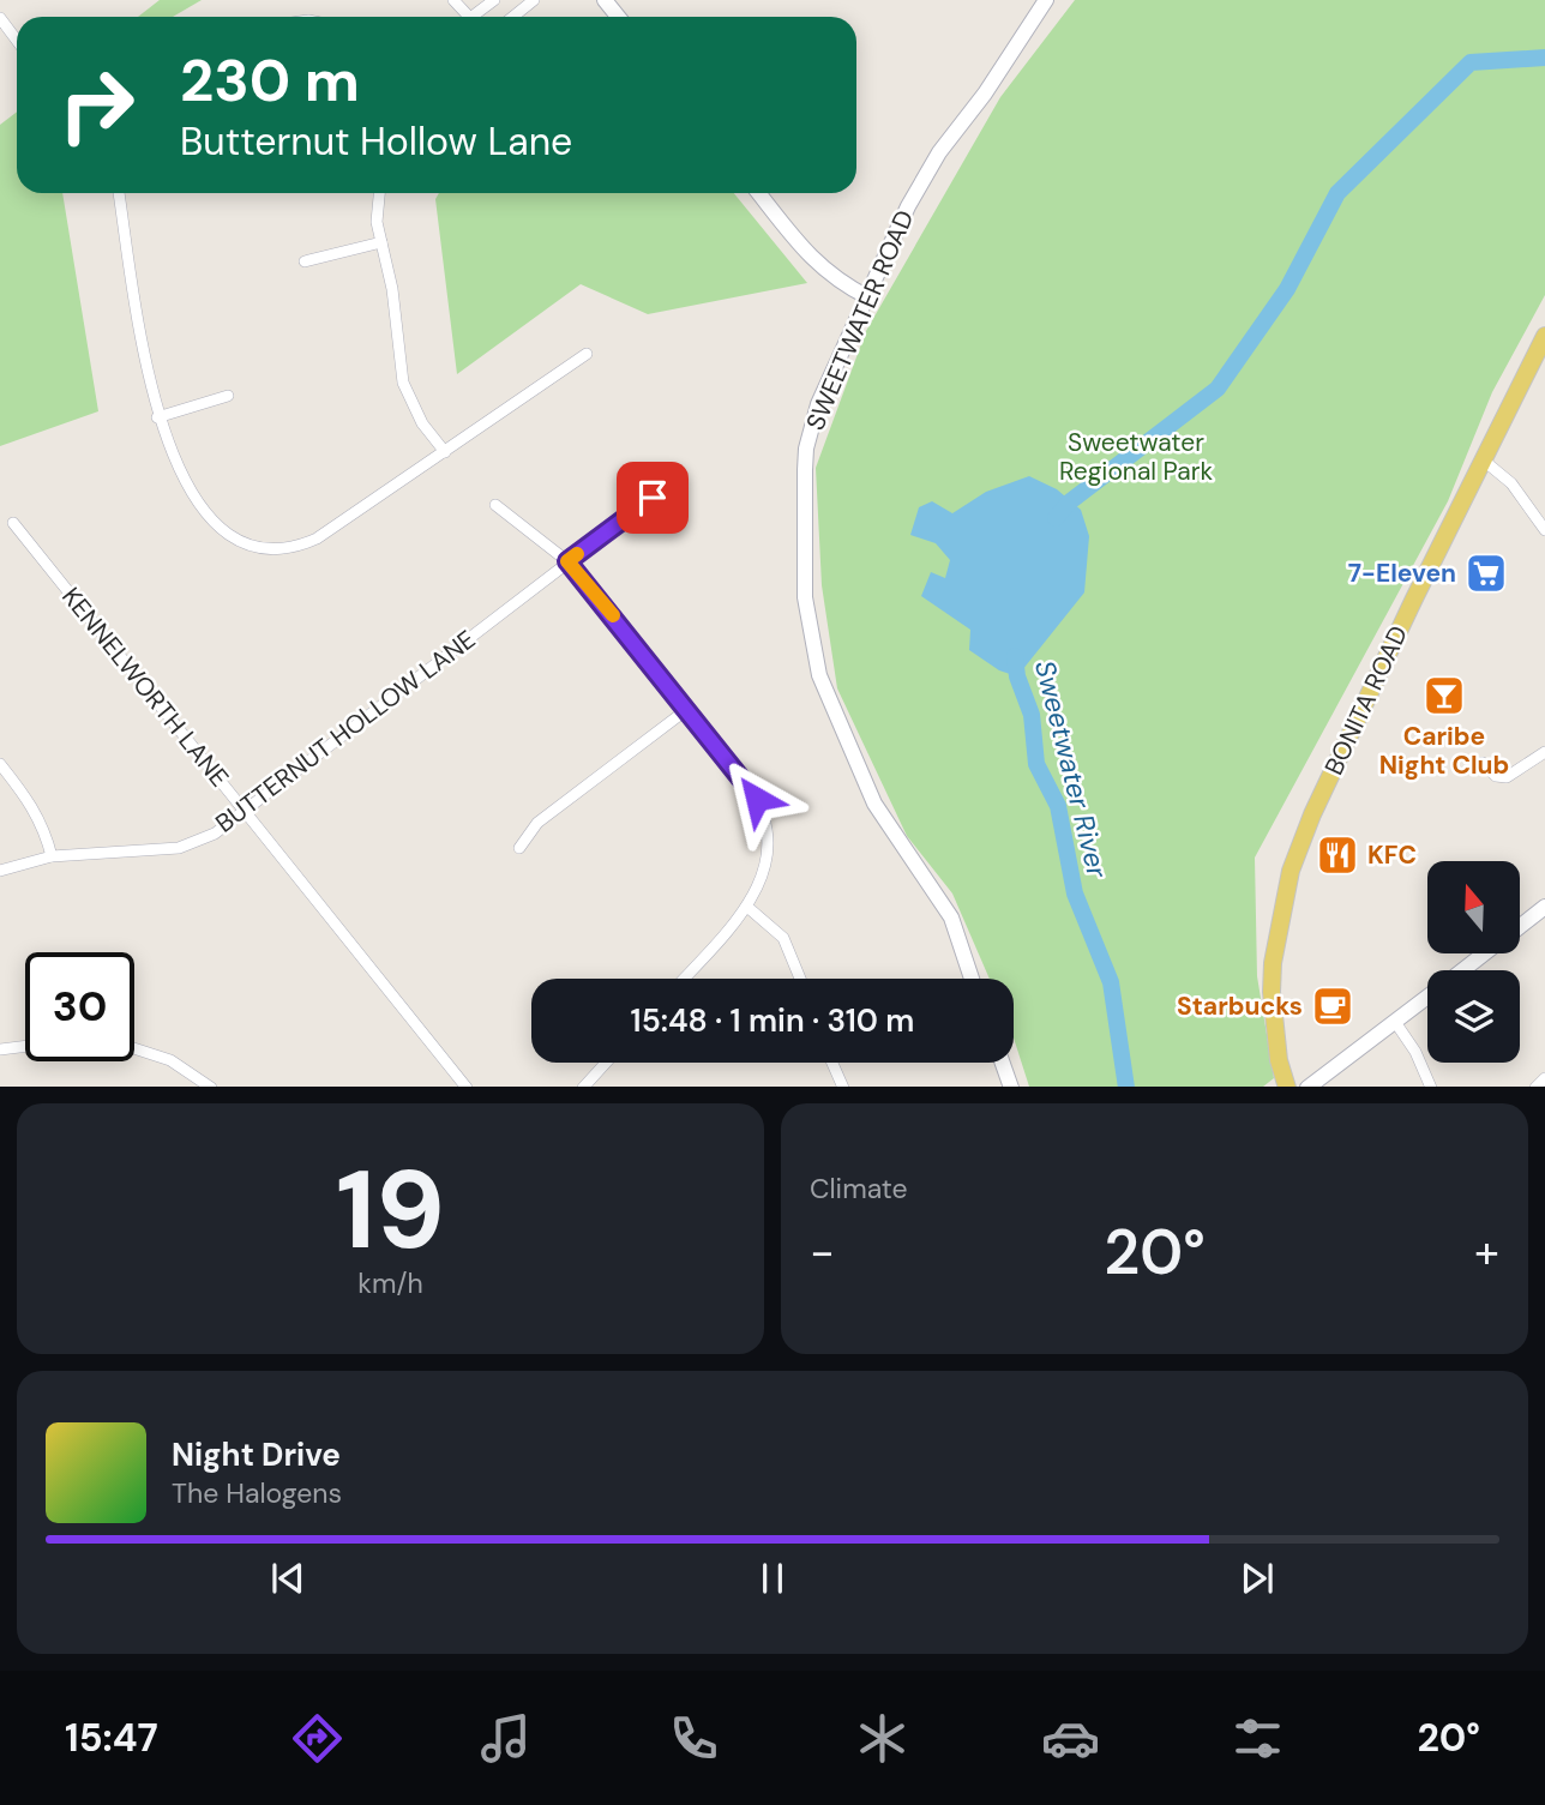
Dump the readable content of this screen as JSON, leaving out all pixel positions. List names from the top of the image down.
{
  "streets": {
    "main road": ["SWEETWATER ROAD", "BONITA ROAD"],
    "street": ["KENNELWORTH LANE", "BUTTERNUT HOLLOW LANE"]
  },
  "crossings": [
    ["KENNELWORTH LANE", "BUTTERNUT HOLLOW LANE"]
  ],
  "water": ["Sweetwater River"],
  "parks": ["Sweetwater Regional Park"],
  "places": {
    "supermarket": ["7-Eleven"],
    "bar": ["Caribe Night Club"],
    "restaurant": ["KFC"],
    "cafe": ["Starbucks"]
  },
  "north": "top",
  "page": {
    "turn": ["230 m", "Butternut Hollow Lane"],
    "limit": "30",
    "trip": "15:48 · 1 min · 310 m",
    "tile": [
      ["19", "km/h"],
      "Climate"
    ],
    "heat": ["−", "20°", "+"],
    "song": ["Night Drive", "The Halogens"],
    "tabs": ["15:47", "20°"]
  }
}
